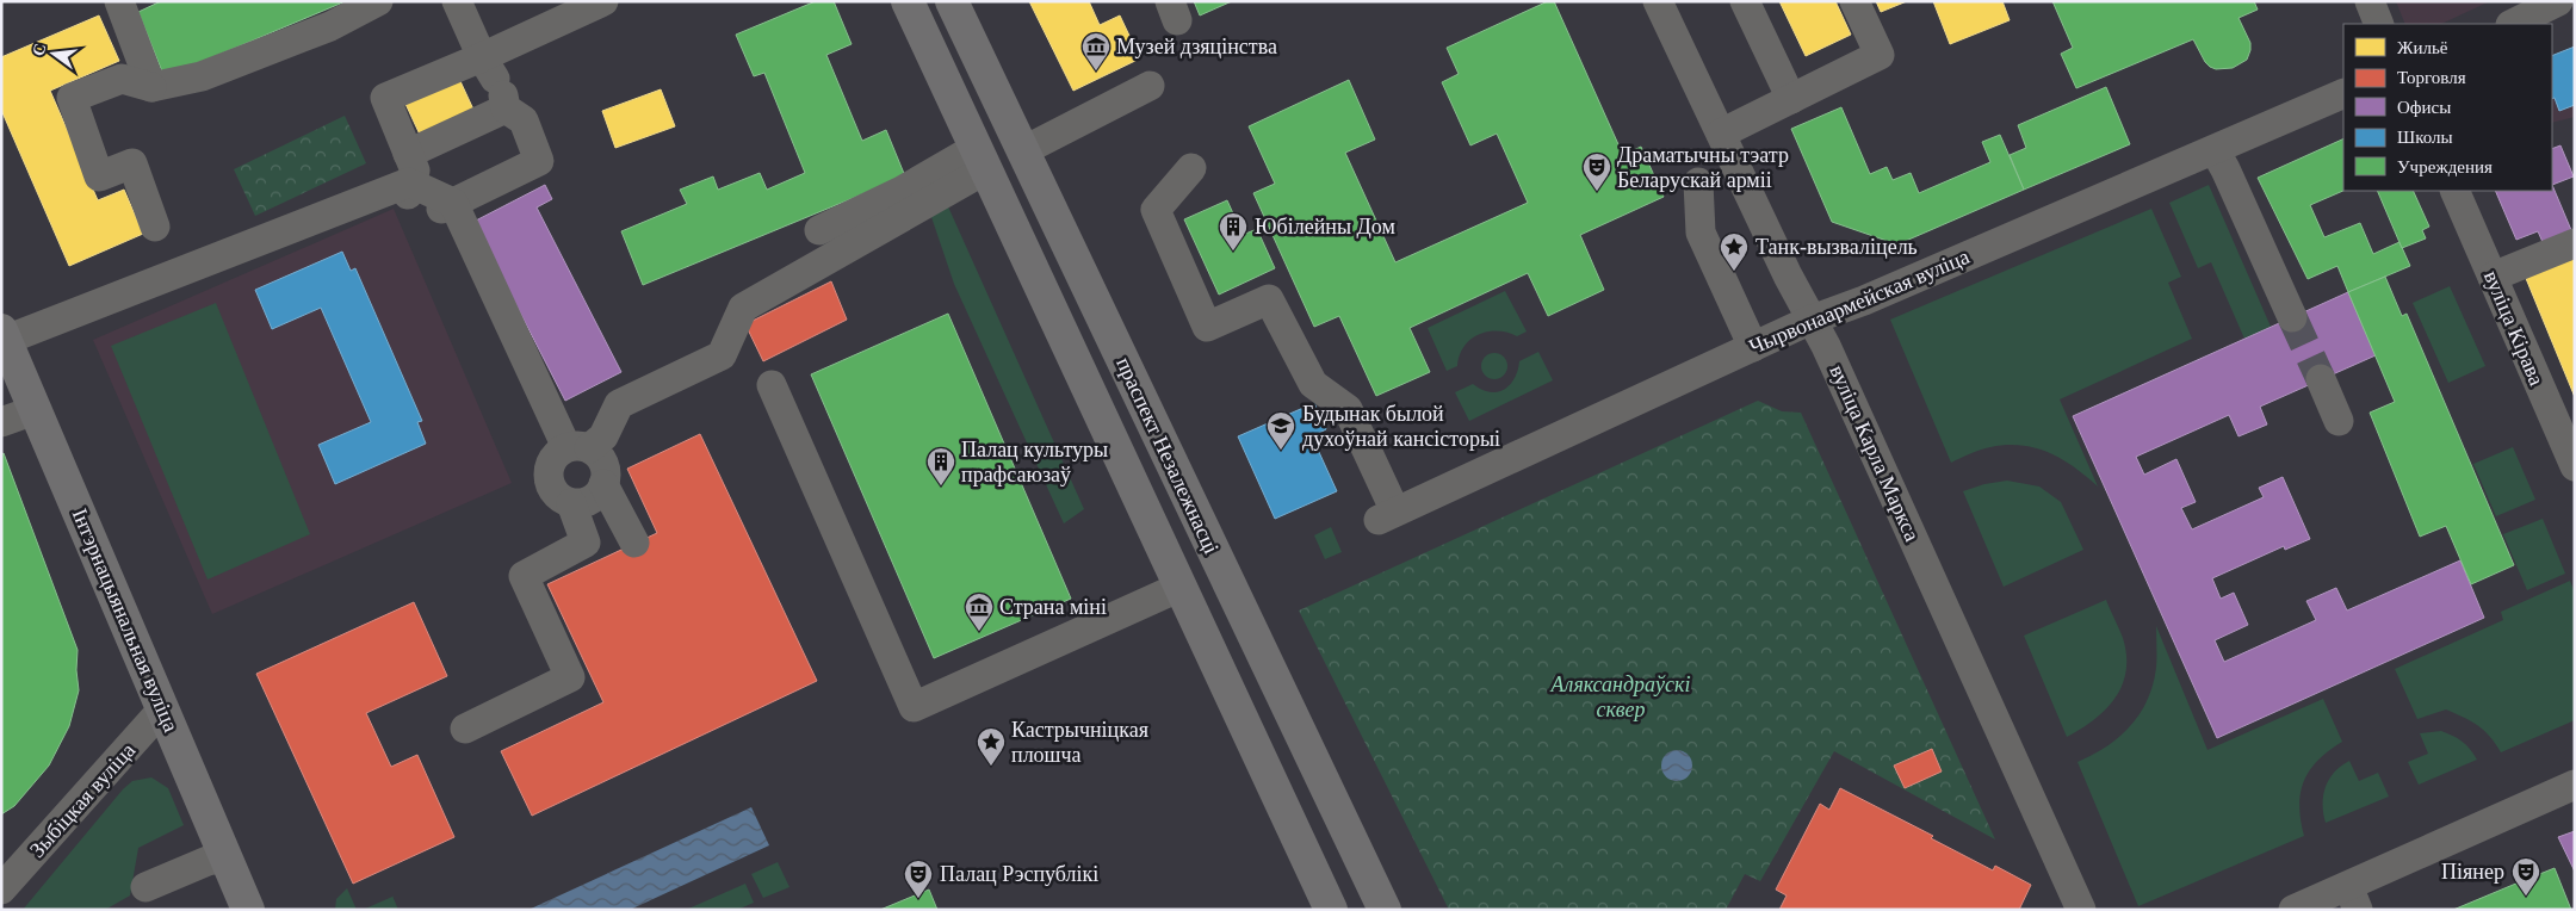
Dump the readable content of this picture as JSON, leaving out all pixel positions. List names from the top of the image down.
{
  "streets": {
    "main road": ["праспект Незалежнасці", "Інтэрнацыянальная вуліца"],
    "street": [
      "Чырвонаармейская вуліца",
      "вуліца Кірава",
      "вуліца Карла Маркса",
      "Зыбіцкая вуліца"
    ]
  },
  "crossings": [
    ["Чырвонаармейская вуліца", "вуліца Карла Маркса"],
    ["Інтэрнацыянальная вуліца", "Зыбіцкая вуліца"]
  ],
  "parks": ["Аляксандраўскі сквер"],
  "places": {
    "museum": ["Музей дзяцінства", "Страна міні"],
    "theatre": ["Драматычны тэатр Беларускай арміі", "Піянер", "Палац Рэспублікі"],
    "building": ["Юбілейны Дом", "Палац культуры прафсаюзаў"],
    "place": ["Танк-вызваліцель", "Кастрычніцкая плошча"],
    "school or university": ["Будынак былой духоўнай кансісторыі"]
  },
  "legend": [
    "Жильё",
    "Торговля",
    "Офисы",
    "Школы",
    "Учреждения"
  ],
  "north": "left"
}
